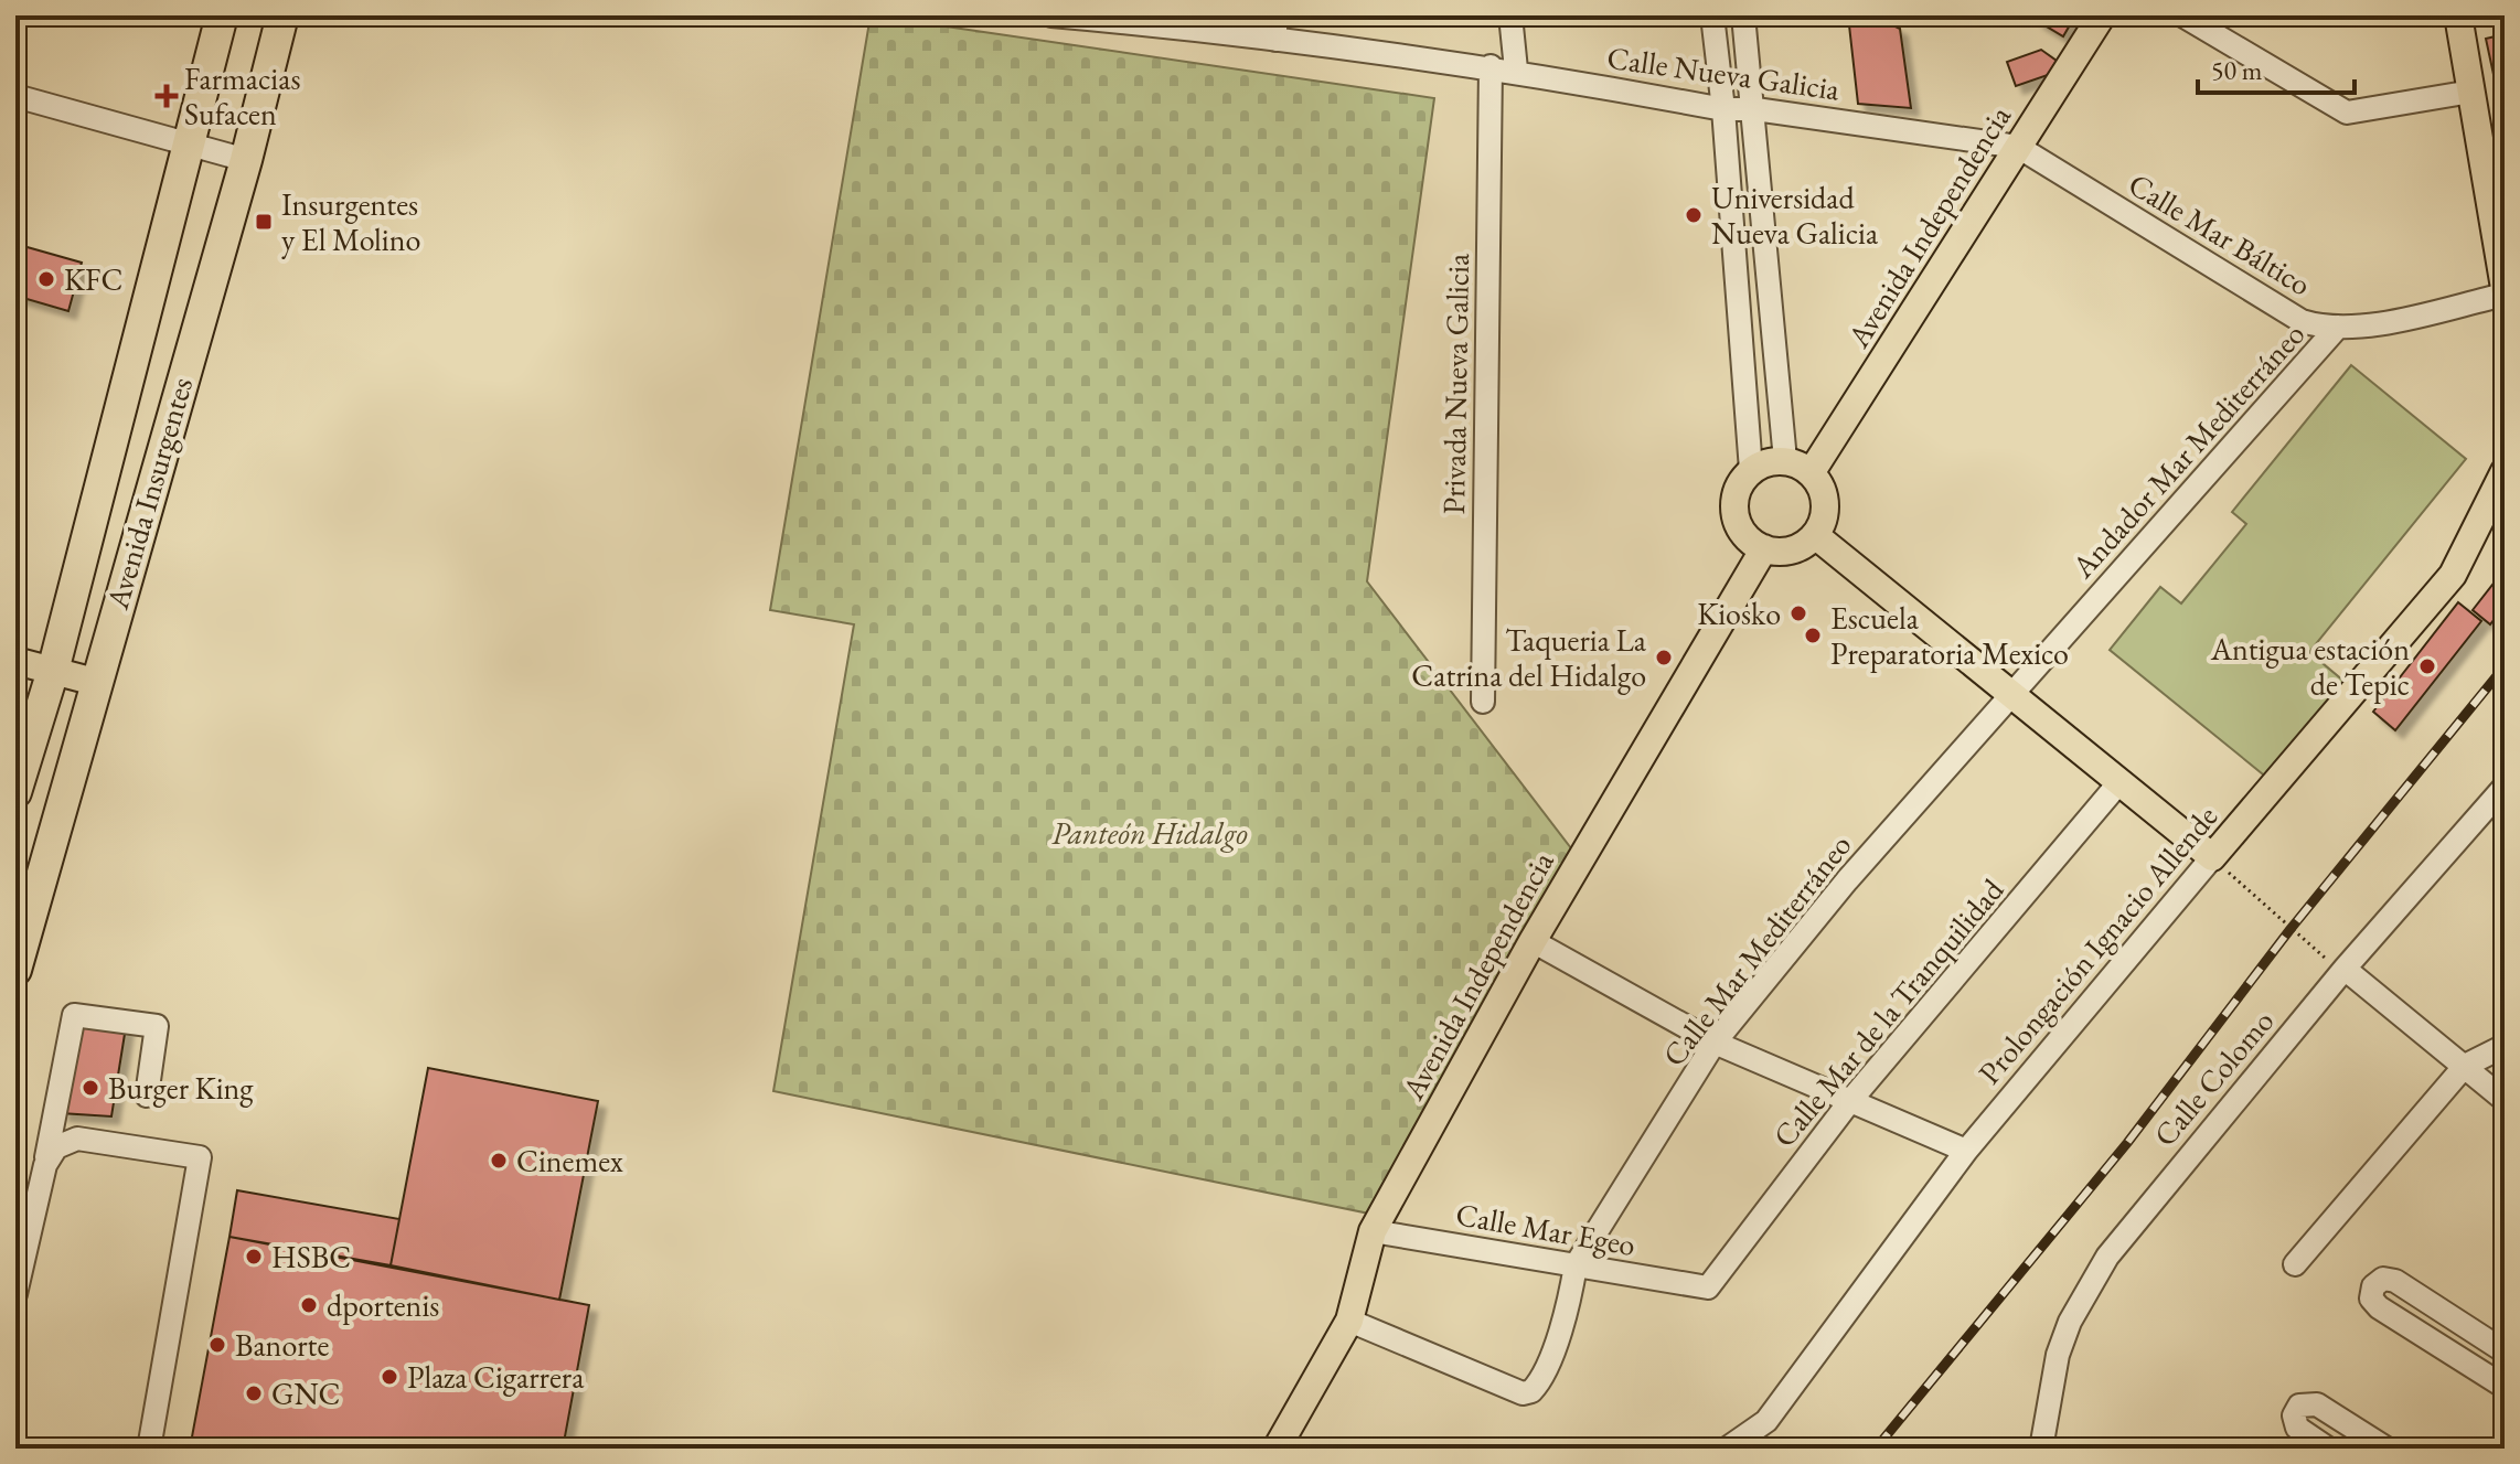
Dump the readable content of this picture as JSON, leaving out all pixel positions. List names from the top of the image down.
{
  "streets": {
    "highway": ["Avenida Insurgentes"],
    "main road": ["Avenida Independencia", "Prolongación Ignacio Allende"],
    "street": [
      "Calle Nueva Galicia",
      "Calle Mar Báltico",
      "Privada Nueva Galicia",
      "Andador Mar Mediterráneo",
      "Calle Mar Mediterráneo",
      "Calle Mar de la Tranquilidad",
      "Calle Colomo",
      "Calle Mar Egeo"
    ]
  },
  "crossings": [
    ["Calle Nueva Galicia", "Avenida Independencia"],
    ["Calle Nueva Galicia", "Calle Mar Báltico"],
    ["Calle Nueva Galicia", "Privada Nueva Galicia"],
    ["Avenida Independencia", "Calle Mar Báltico"],
    ["Avenida Independencia", "Calle Mar Egeo"],
    ["Calle Mar Báltico", "Andador Mar Mediterráneo"],
    ["Andador Mar Mediterráneo", "Calle Mar Mediterráneo"],
    ["Calle Mar Mediterráneo", "Calle Mar Egeo"],
    ["Calle Mar de la Tranquilidad", "Calle Mar Egeo"]
  ],
  "parks": ["Panteón Hidalgo"],
  "places": {
    "health": ["Farmacias Sufacen"],
    "other": [
      "Universidad Nueva Galicia",
      "KFC",
      "Kiosko",
      "Escuela Preparatoria Mexico",
      "Taqueria La Catrina del Hidalgo",
      "Antigua estación de Tepic",
      "Burger King",
      "Cinemex",
      "HSBC",
      "dportenis",
      "Banorte",
      "Plaza Cigarrera",
      "GNC"
    ],
    "transit": ["Insurgentes y El Molino"]
  },
  "scale_bar": "50 m"
}
